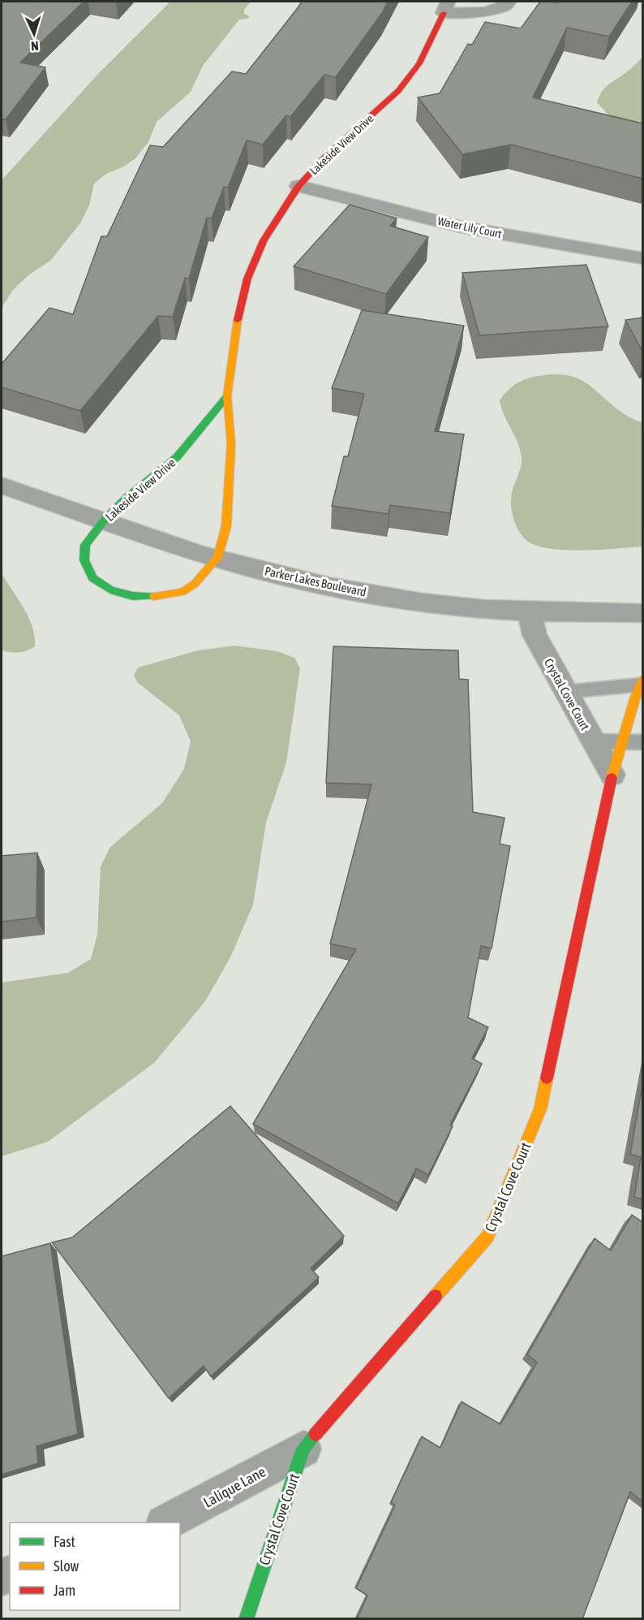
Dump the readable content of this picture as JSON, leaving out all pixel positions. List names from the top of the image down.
{
  "streets": {
    "street": [
      "Lakeside View Drive",
      "Water Lily Court",
      "Parker Lakes Boulevard",
      "Crystal Cove Court",
      "Lalique Lane"
    ]
  },
  "crossings": [
    ["Lakeside View Drive", "Water Lily Court"],
    ["Lakeside View Drive", "Parker Lakes Boulevard"],
    ["Parker Lakes Boulevard", "Crystal Cove Court"],
    ["Crystal Cove Court", "Lalique Lane"]
  ],
  "legend": ["Fast", "Slow", "Jam"],
  "north": "bottom"
}
